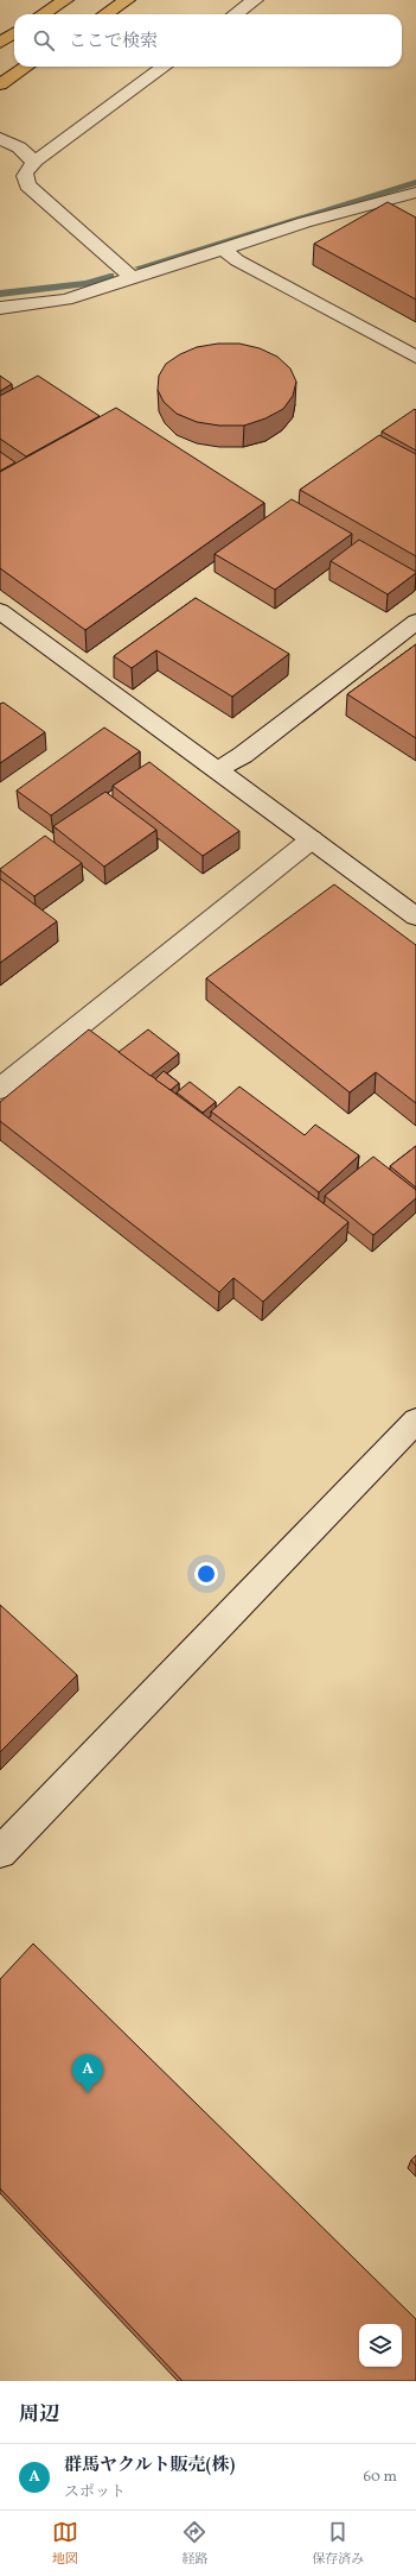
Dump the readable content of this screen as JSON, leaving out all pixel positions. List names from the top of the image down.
{
  "page": {
    "search": "ここで検索",
    "pins": "A",
    "heading": "周辺",
    "list": [
      {
        "mark": "A",
        "name": "群馬ヤクルト販売(株)",
        "note": "スポット",
        "value": "60 m"
      }
    ],
    "nav": ["地図", "経路", "保存済み"]
  }
}
